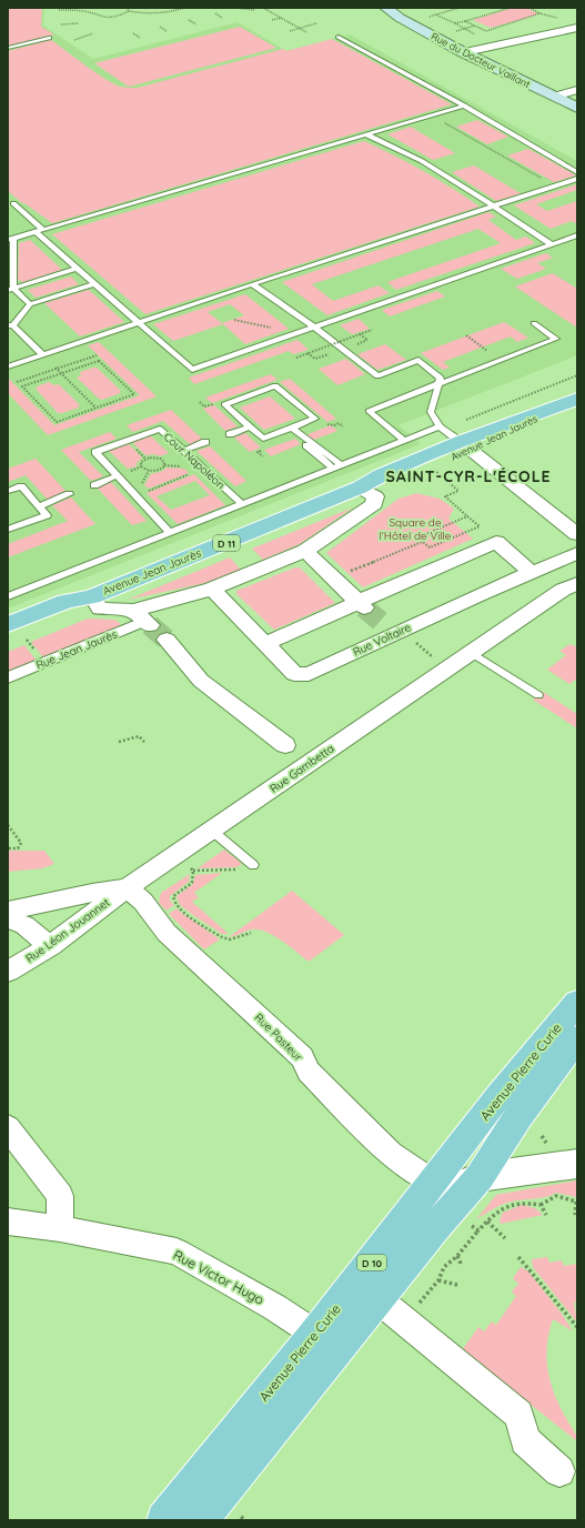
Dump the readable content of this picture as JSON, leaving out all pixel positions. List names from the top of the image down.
{
  "streets": {
    "main road": [
      "Rue du Docteur Vaillant",
      "Avenue Jean Jaurès",
      "D 11",
      "Avenue Pierre Curie",
      "D 10"
    ],
    "street": [
      "Rue Voltaire",
      "Rue Jean Jaurès",
      "Rue Gambetta",
      "Rue Léon Jouannet",
      "Rue Pasteur",
      "Rue Victor Hugo"
    ],
    "lane": ["Cour Napoléon"]
  },
  "crossings": [
    ["Rue Gambetta", "Rue Léon Jouannet"],
    ["Rue Gambetta", "Rue Pasteur"],
    ["Rue Léon Jouannet", "Rue Pasteur"],
    ["Rue Pasteur", "Avenue Pierre Curie"],
    ["Avenue Pierre Curie", "Rue Victor Hugo"]
  ],
  "districts": ["SAINT-CYR-L'ÉCOLE"],
  "parks": ["Square de l'Hôtel de Ville"]
}
